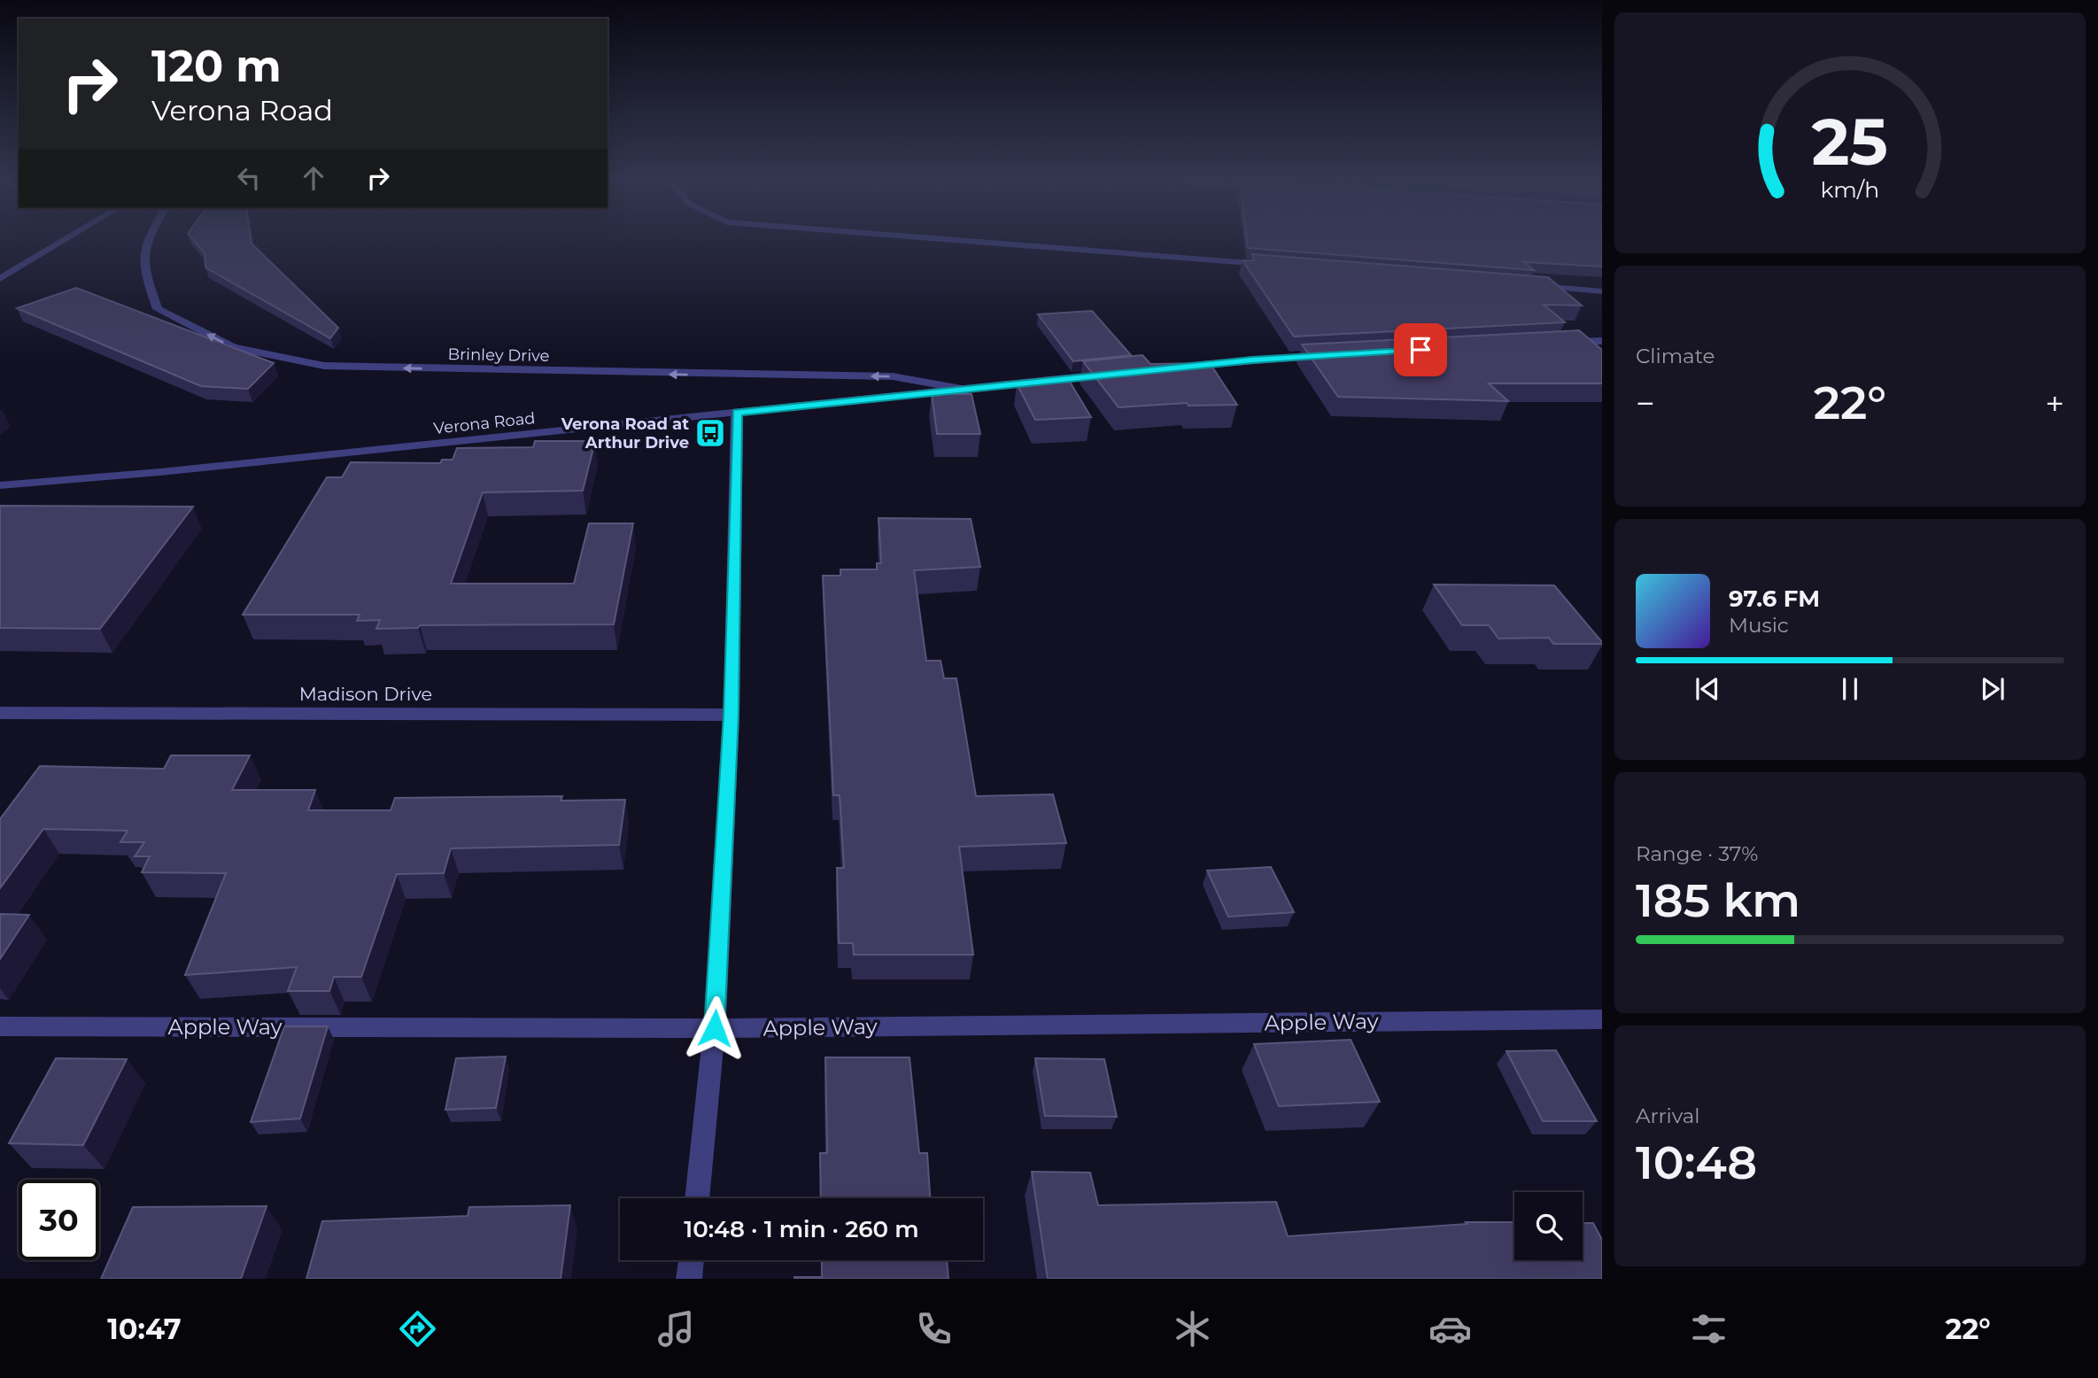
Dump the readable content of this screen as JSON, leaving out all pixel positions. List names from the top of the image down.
{
  "streets": {
    "street": [
      "Brinley Drive",
      "Verona Road",
      "Madison Drive",
      "Apple Way"
    ]
  },
  "crossings": [
    ["Brinley Drive", "Verona Road"]
  ],
  "one_way": ["Brinley Drive"],
  "places": {
    "bus stop": ["Verona Road at Arthur Drive"]
  },
  "page": {
    "turn": ["120 m", "Verona Road"],
    "tile": [
      "Climate",
      ["Range · 37%", "185 km"],
      ["Arrival", "10:48"]
    ],
    "heat": ["−", "22°", "+"],
    "song": ["97.6 FM", "Music"],
    "limit": "30",
    "trip": "10:48 · 1 min · 260 m",
    "tabs": ["10:47", "22°"],
    "gauge": ["25", "km/h"]
  }
}
